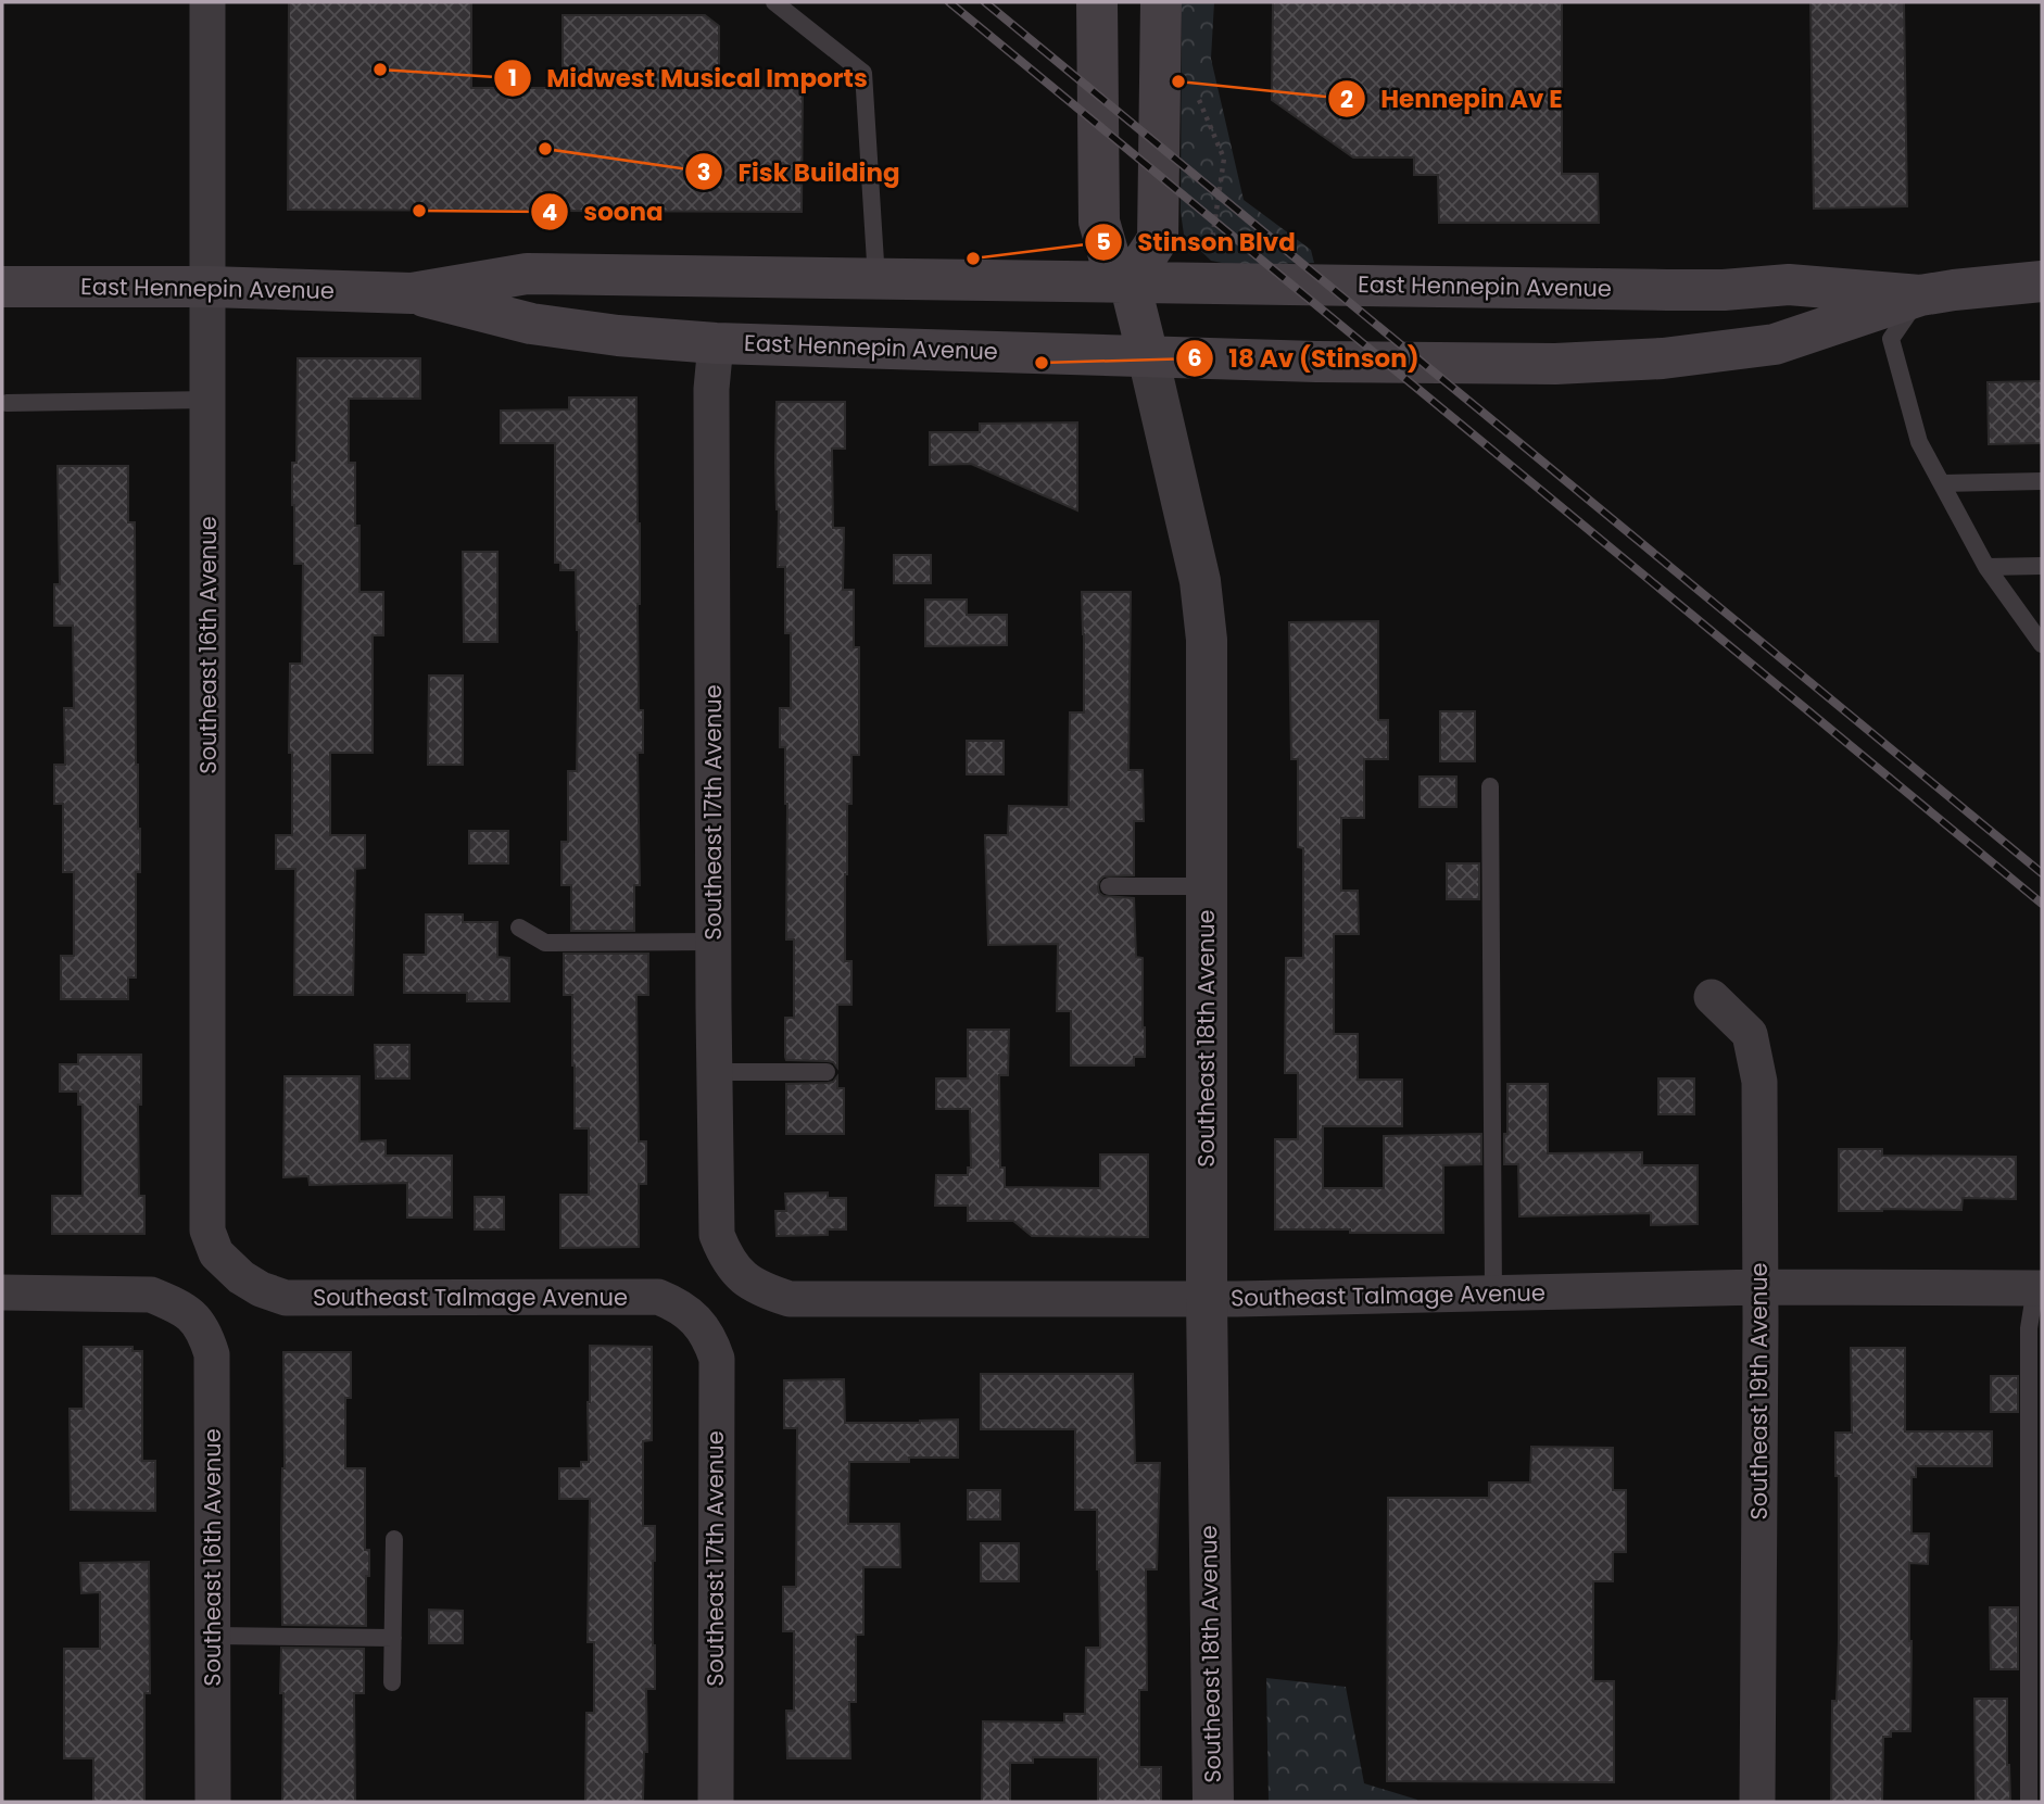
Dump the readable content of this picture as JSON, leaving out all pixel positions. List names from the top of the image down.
{
  "streets": {
    "main road": ["East Hennepin Avenue", "Southeast 18th Avenue"],
    "street": [
      "Southeast 16th Avenue",
      "Southeast 17th Avenue",
      "Southeast Talmage Avenue",
      "Southeast 19th Avenue"
    ]
  },
  "crossings": [
    ["East Hennepin Avenue", "Southeast 16th Avenue"],
    ["East Hennepin Avenue", "Southeast 17th Avenue"],
    ["East Hennepin Avenue", "Southeast 18th Avenue"],
    ["Southeast 16th Avenue", "Southeast Talmage Avenue"],
    ["Southeast 17th Avenue", "Southeast Talmage Avenue"],
    ["Southeast 18th Avenue", "Southeast Talmage Avenue"],
    ["Southeast Talmage Avenue", "Southeast 19th Avenue"]
  ],
  "places": [
    "Midwest Musical Imports",
    "Hennepin Av E",
    "Fisk Building",
    "soona",
    "Stinson Blvd",
    "18 Av (Stinson)"
  ]
}
